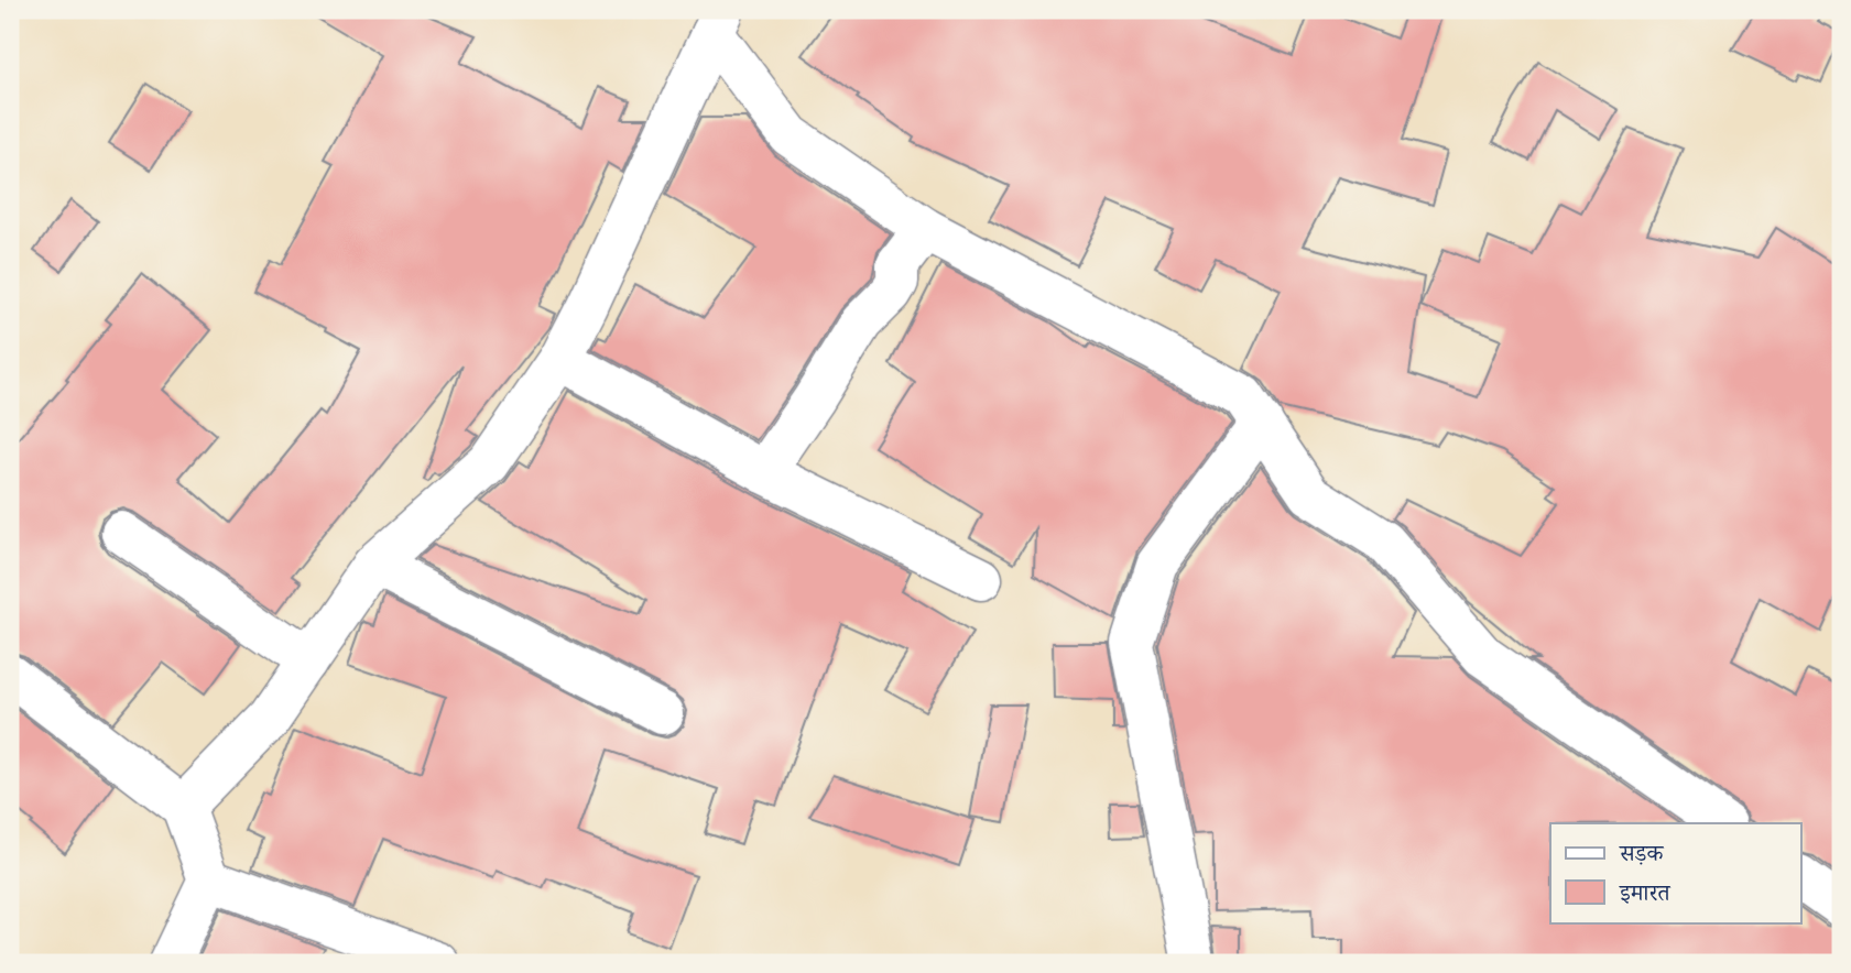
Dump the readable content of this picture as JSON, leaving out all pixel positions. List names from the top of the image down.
{
  "legend": ["सड़क", "इमारत"]
}
